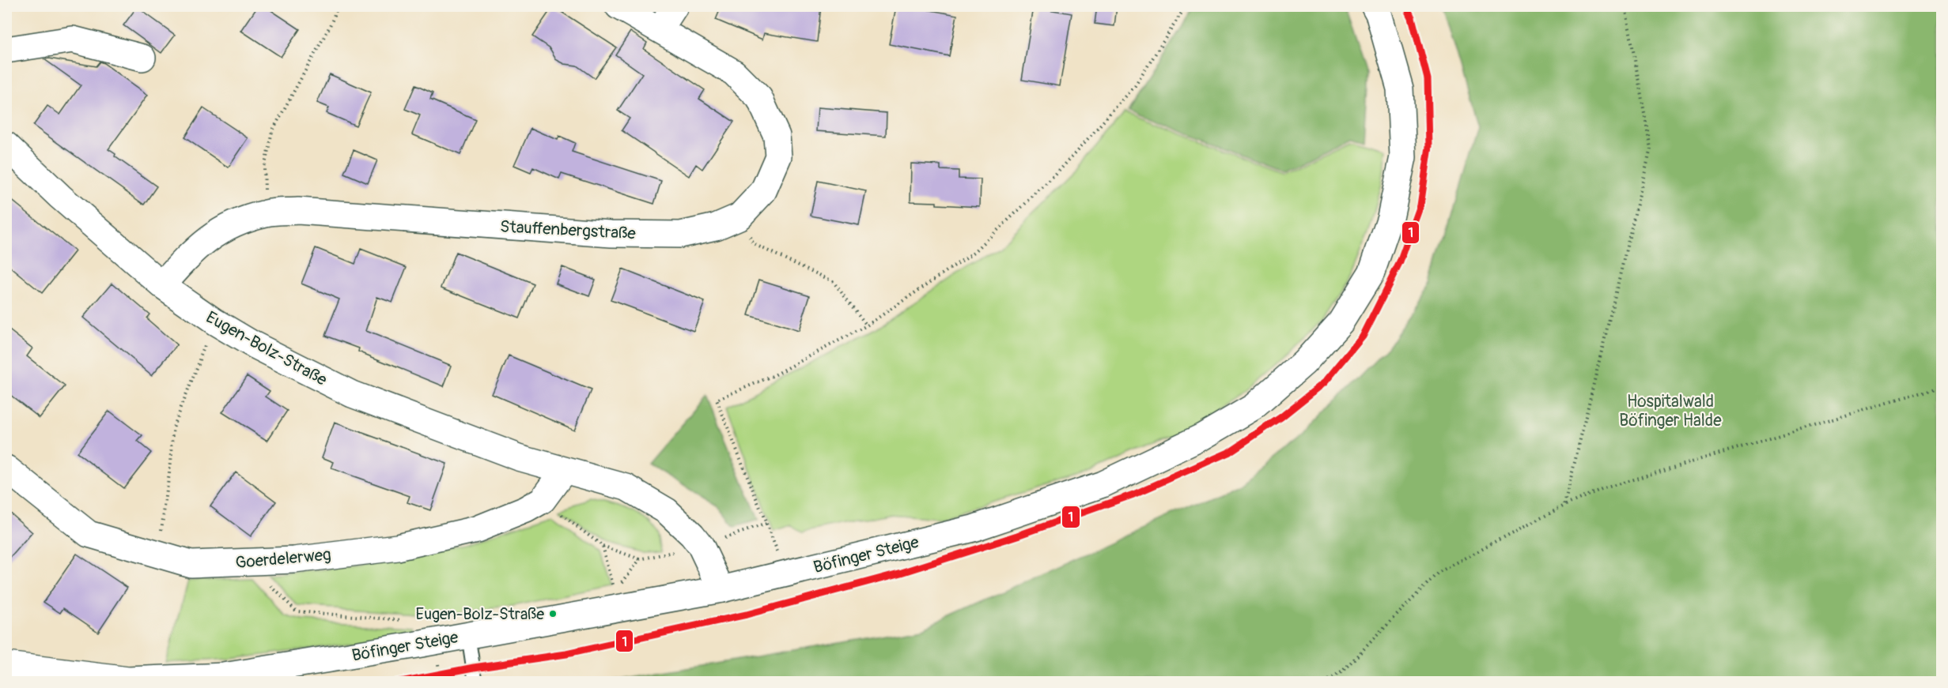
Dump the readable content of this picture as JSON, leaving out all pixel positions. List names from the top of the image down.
{
  "streets": {
    "street": [
      "Stauffenbergstraße",
      "Eugen-Bolz-Straße",
      "Böfinger Steige",
      "Goerdelerweg"
    ]
  },
  "crossings": [
    ["Stauffenbergstraße", "Eugen-Bolz-Straße"],
    ["Eugen-Bolz-Straße", "Böfinger Steige"],
    ["Eugen-Bolz-Straße", "Goerdelerweg"]
  ],
  "parks": ["Hospitalwald Böfinger Halde"],
  "places": ["Eugen-Bolz-Straße"],
  "lines": ["transit line 1"]
}
